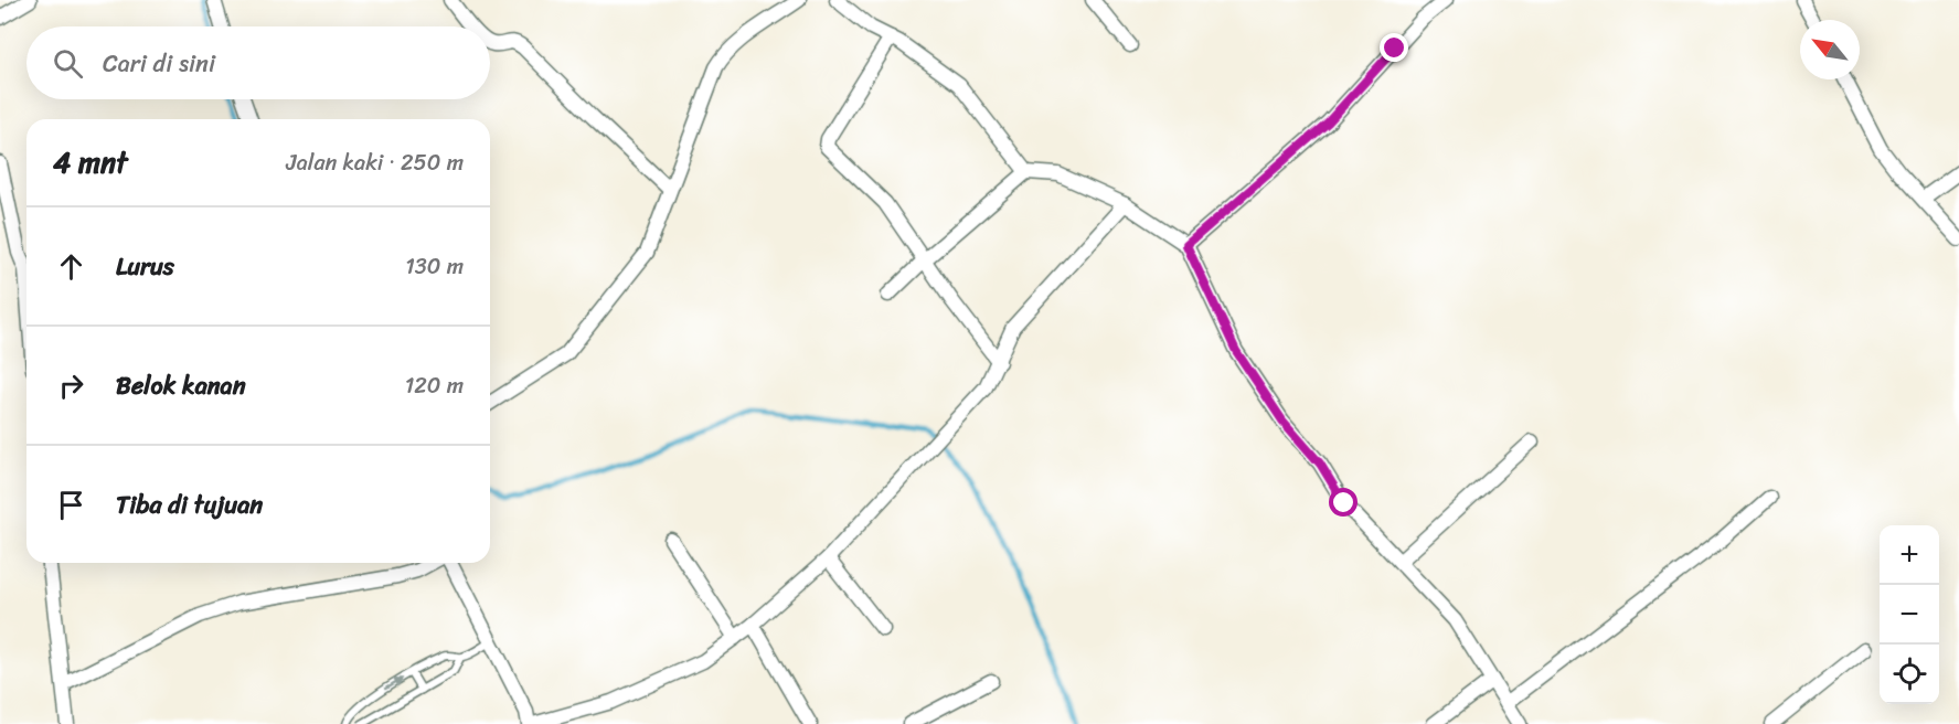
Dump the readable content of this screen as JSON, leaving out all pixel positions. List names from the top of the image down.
{
  "north": "top left",
  "page": {
    "search": "Cari di sini",
    "heading": ["4 mnt", "Jalan kaki · 250 m"],
    "list": [
      ["Lurus", "130 m"],
      ["Belok kanan", "120 m"],
      "Tiba di tujuan"
    ],
    "map_buttons": ["+", "−"]
  }
}
